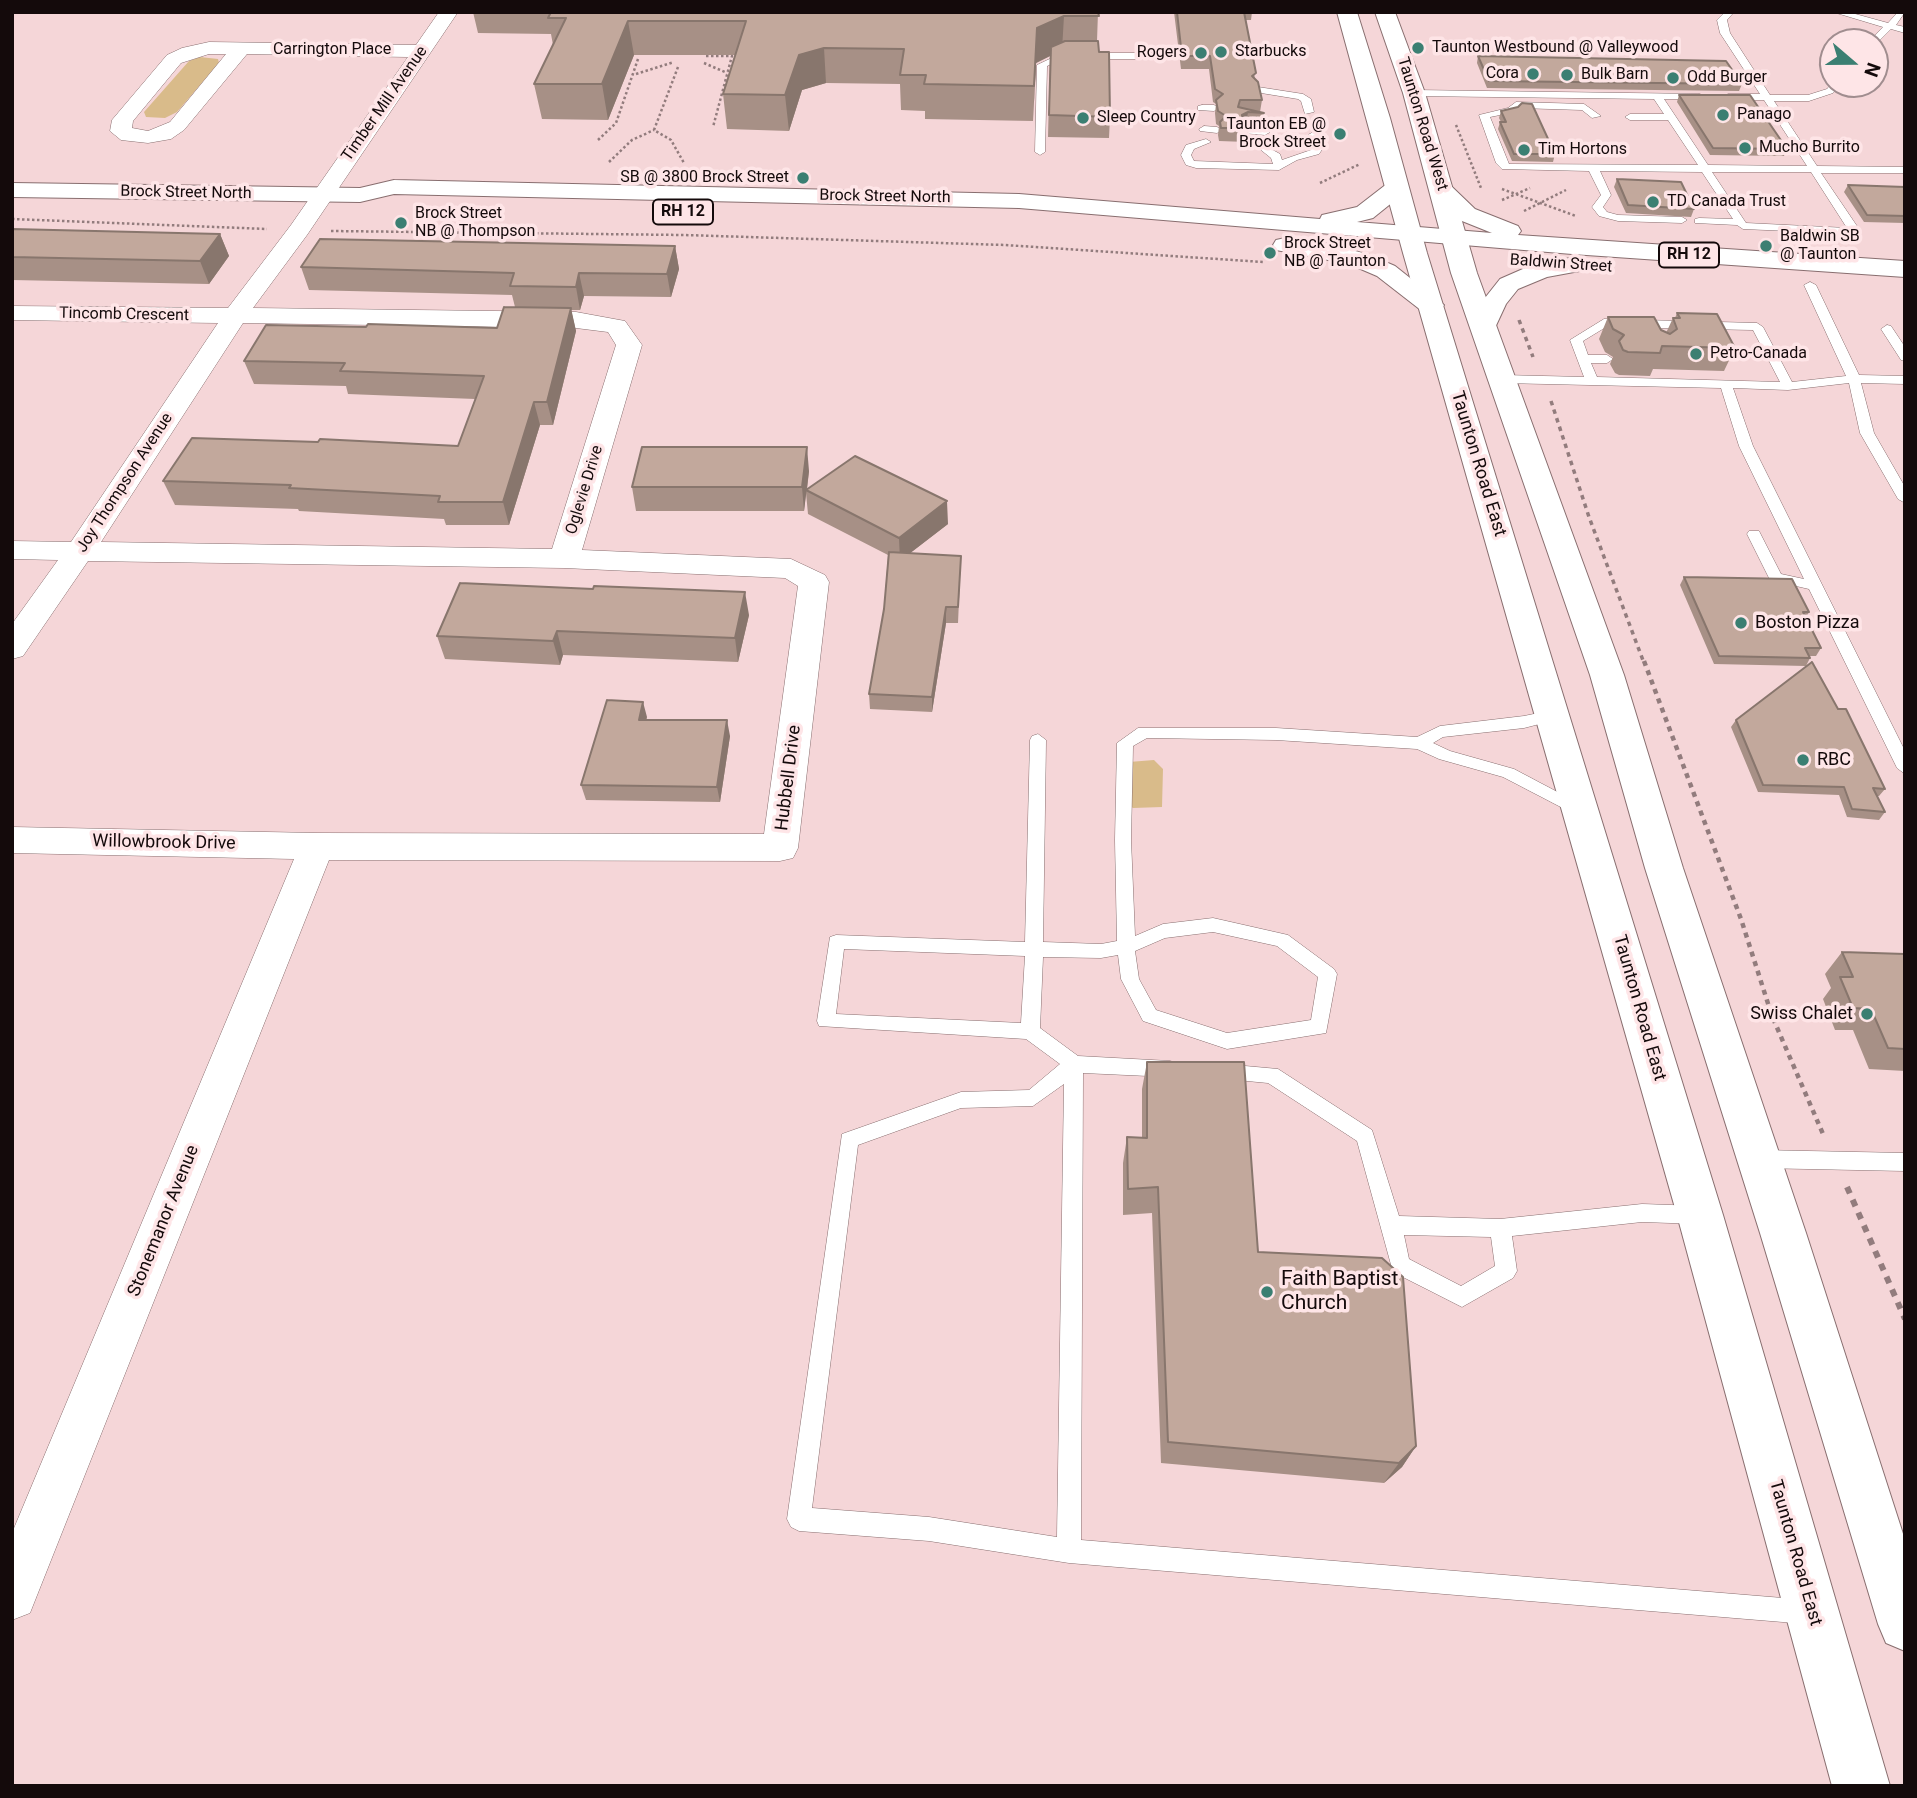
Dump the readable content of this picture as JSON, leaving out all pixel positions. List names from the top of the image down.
{
  "streets": {
    "main road": [
      "Taunton Road West",
      "Brock Street North",
      "RH 12",
      "Baldwin Street",
      "Taunton Road East"
    ],
    "street": [
      "Carrington Place",
      "Timber Mill Avenue",
      "Tincomb Crescent",
      "Joy Thompson Avenue",
      "Oglevie Drive",
      "Hubbell Drive",
      "Willowbrook Drive",
      "Stonemanor Avenue"
    ]
  },
  "crossings": [
    ["Carrington Place", "Timber Mill Avenue"],
    ["Timber Mill Avenue", "Brock Street North"],
    ["Timber Mill Avenue", "Joy Thompson Avenue"],
    ["Taunton Road West", "Baldwin Street"],
    ["Brock Street North", "Baldwin Street"],
    ["Brock Street North", "Taunton Road East"],
    ["Baldwin Street", "Taunton Road East"],
    ["Tincomb Crescent", "Joy Thompson Avenue"],
    ["Tincomb Crescent", "Oglevie Drive"],
    ["Joy Thompson Avenue", "Oglevie Drive"],
    ["Oglevie Drive", "Hubbell Drive"],
    ["Hubbell Drive", "Willowbrook Drive"],
    ["Hubbell Drive", "Stonemanor Avenue"],
    ["Willowbrook Drive", "Stonemanor Avenue"]
  ],
  "places": [
    "Taunton Westbound @ Valleywood",
    "Starbucks",
    "Rogers",
    "Cora",
    "Bulk Barn",
    "Odd Burger",
    "Panago",
    "Sleep Country",
    "Taunton EB @ Brock Street",
    "Mucho Burrito",
    "Tim Hortons",
    "SB @ 3800 Brock Street",
    "TD Canada Trust",
    "Brock Street NB @ Thompson",
    "Baldwin SB @ Taunton",
    "Brock Street NB @ Taunton",
    "Petro-Canada",
    "Boston Pizza",
    "RBC",
    "Swiss Chalet",
    "Faith Baptist Church"
  ],
  "north": "right"
}
